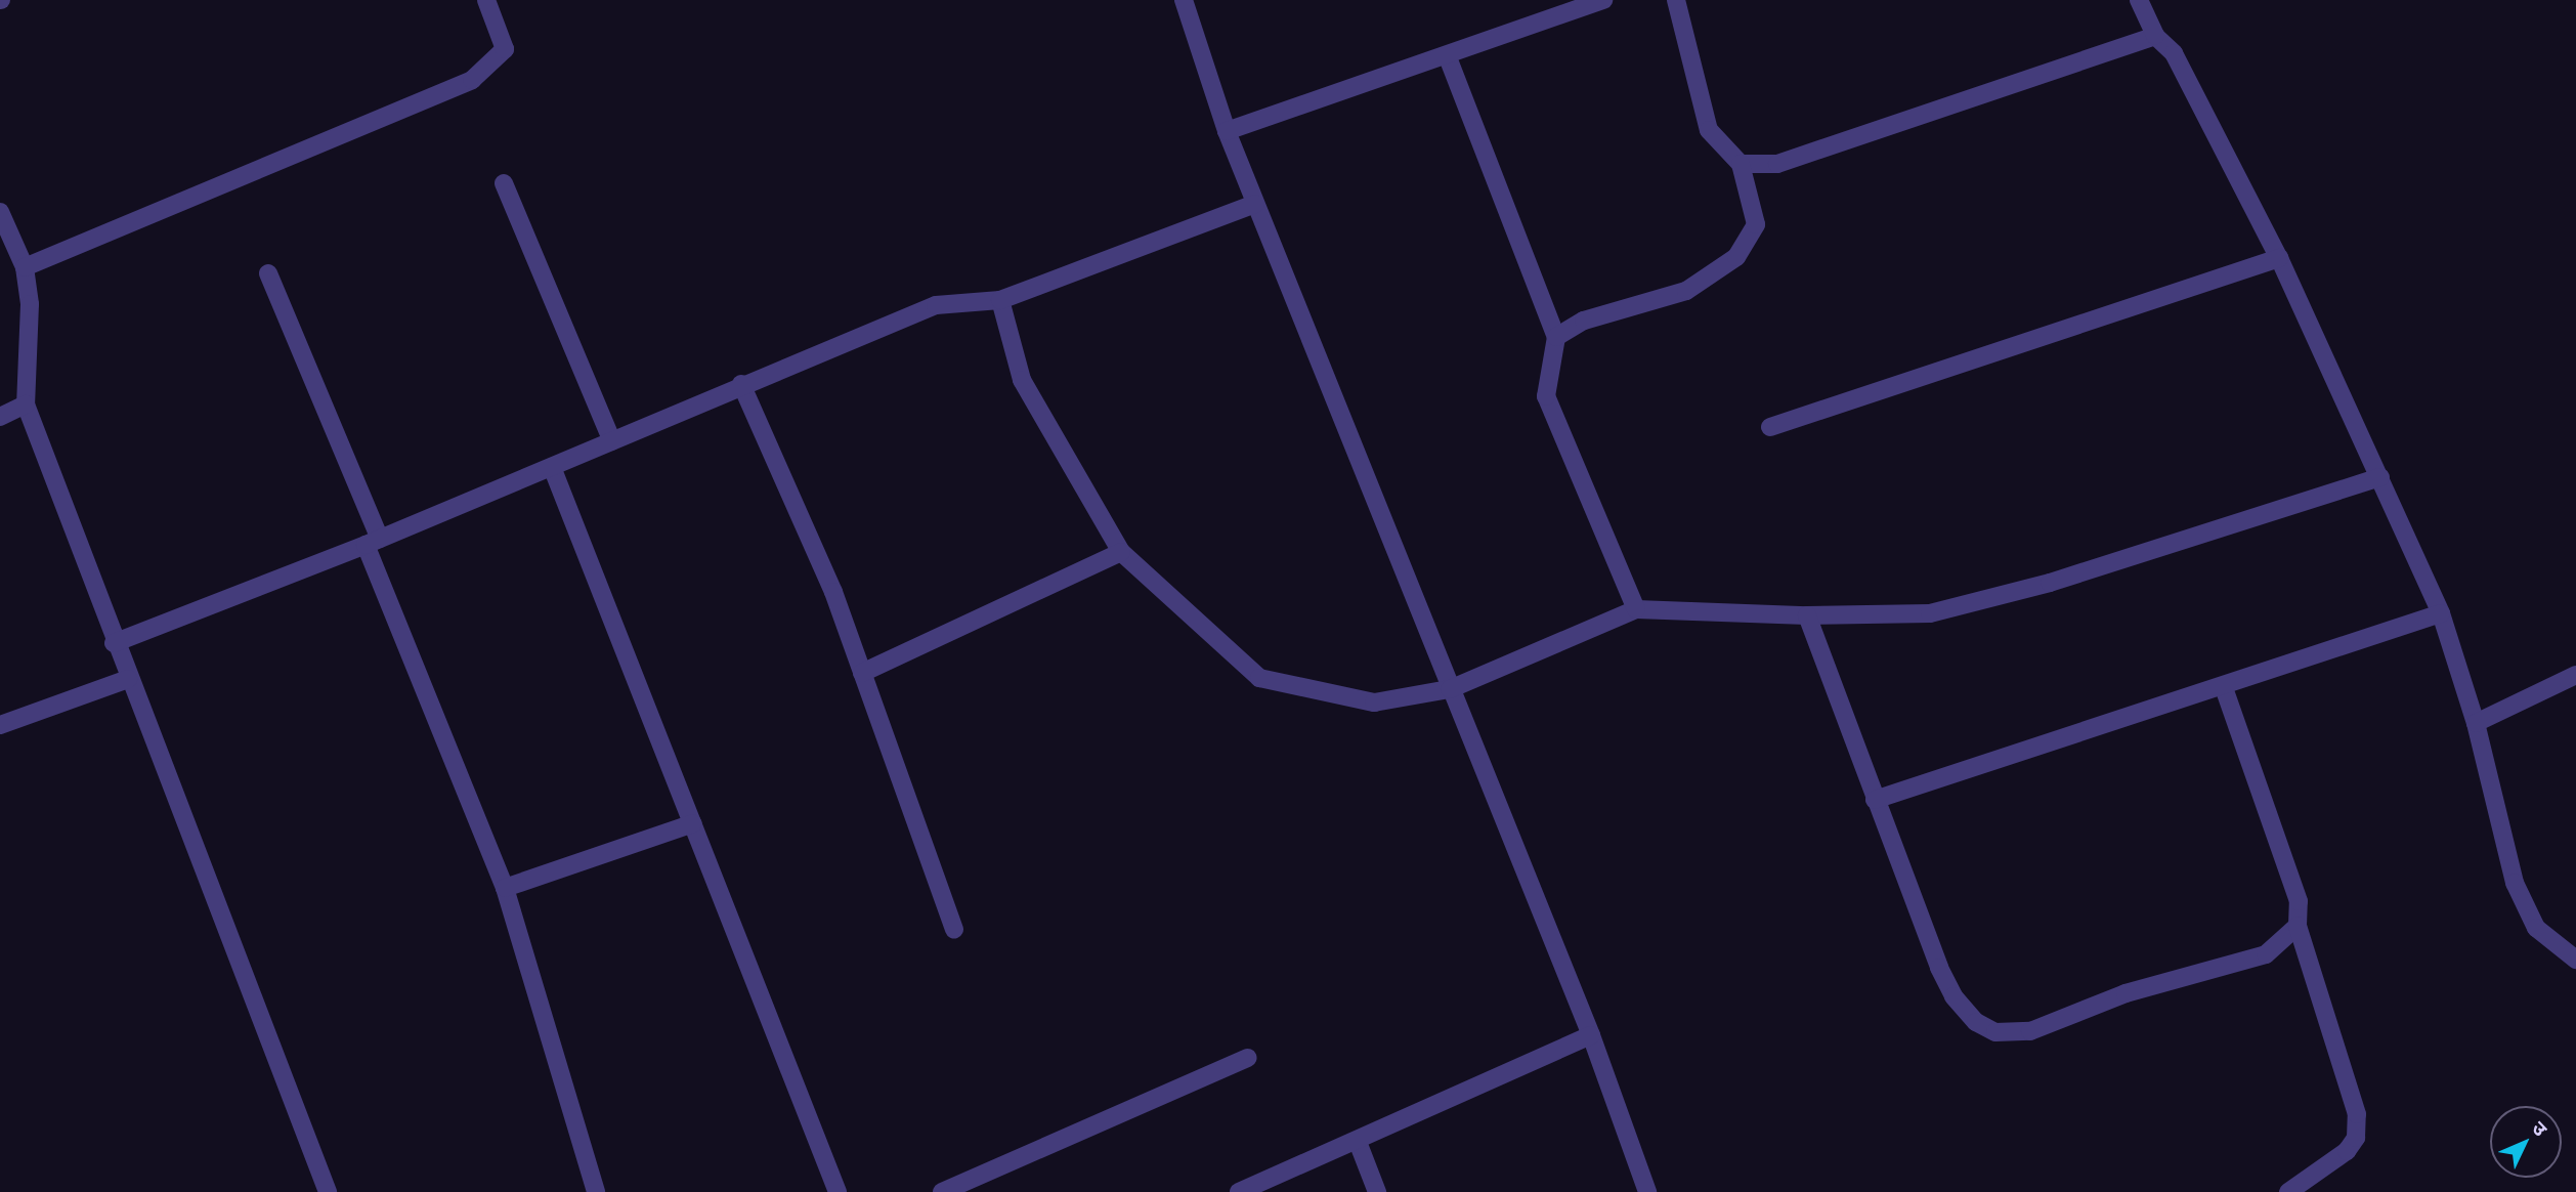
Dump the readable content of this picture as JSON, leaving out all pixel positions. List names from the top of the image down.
{
  "north": "top right"
}
